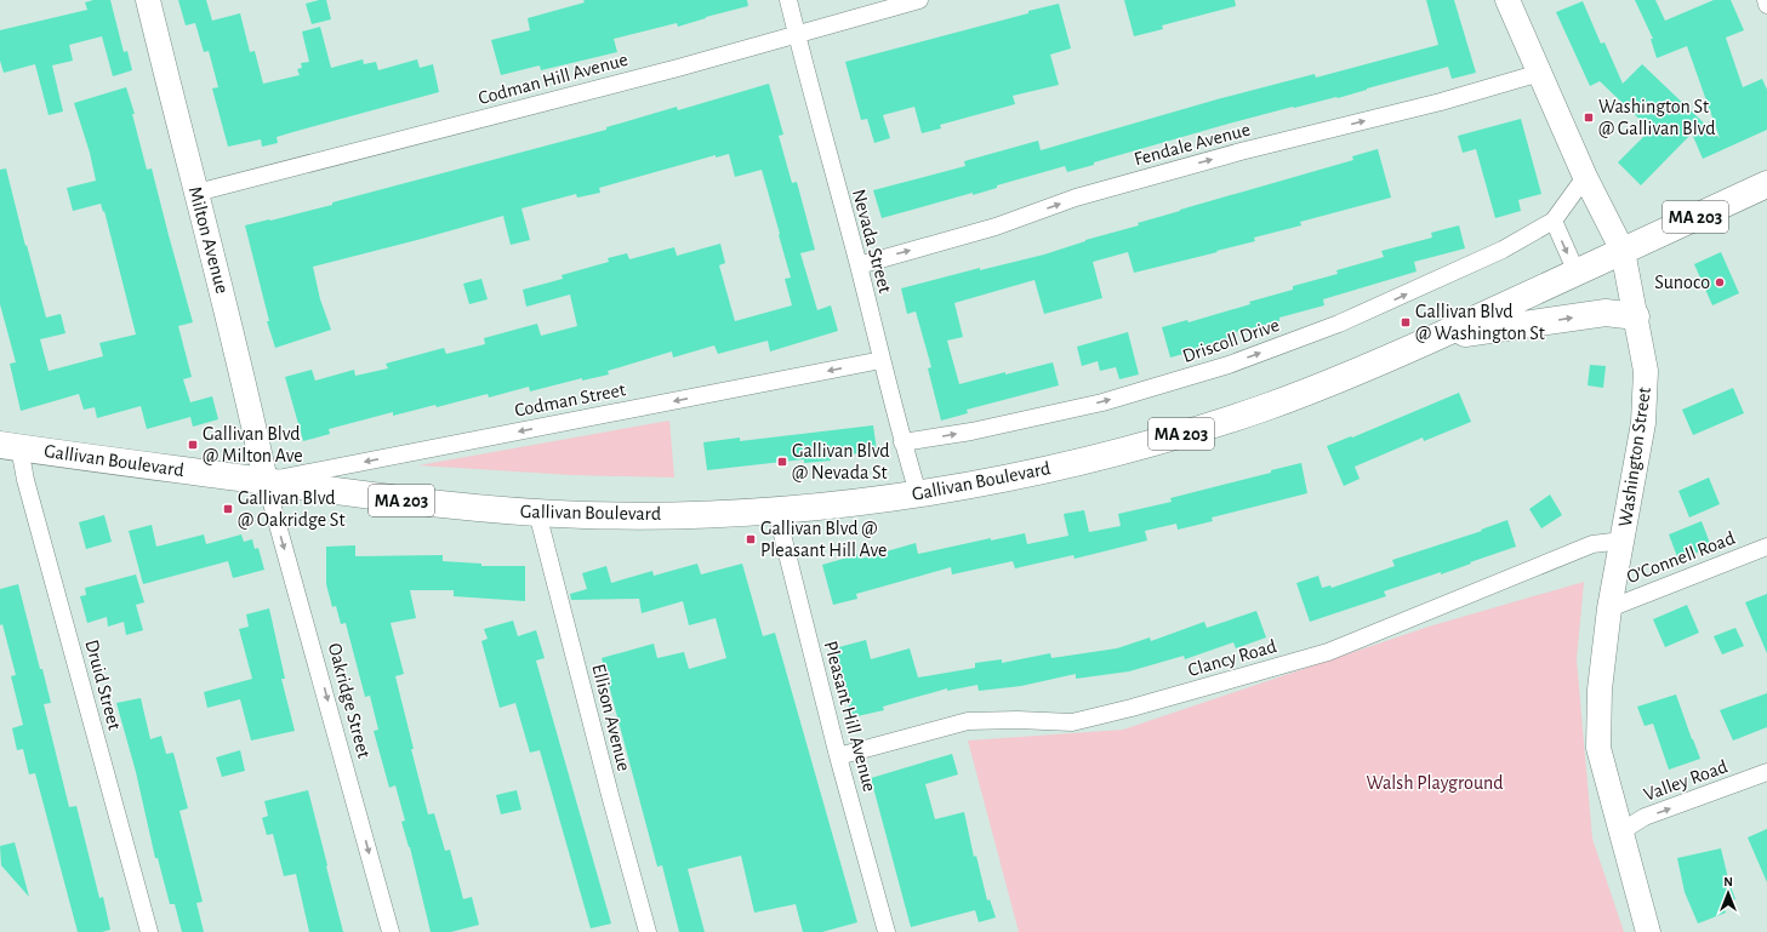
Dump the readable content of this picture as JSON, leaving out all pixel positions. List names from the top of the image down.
{
  "streets": {
    "highway": ["MA 203", "Gallivan Boulevard"],
    "main road": ["Milton Avenue", "Washington Street"],
    "street": [
      "Codman Hill Avenue",
      "Fendale Avenue",
      "Nevada Street",
      "Driscoll Drive",
      "Codman Street",
      "O'Connell Road",
      "Clancy Road",
      "Druid Street",
      "Oakridge Street",
      "Pleasant Hill Avenue",
      "Ellison Avenue",
      "Valley Road"
    ]
  },
  "crossings": [
    ["Codman Hill Avenue", "Milton Avenue"],
    ["Codman Hill Avenue", "Nevada Street"],
    ["Fendale Avenue", "Nevada Street"],
    ["Fendale Avenue", "Washington Street"],
    ["Milton Avenue", "Codman Street"],
    ["Milton Avenue", "Gallivan Boulevard"],
    ["Milton Avenue", "Oakridge Street"],
    ["Nevada Street", "Driscoll Drive"],
    ["Nevada Street", "Codman Street"],
    ["Nevada Street", "Gallivan Boulevard"],
    ["Driscoll Drive", "Washington Street"],
    ["Codman Street", "Gallivan Boulevard"],
    ["Codman Street", "Oakridge Street"],
    ["Washington Street", "Gallivan Boulevard"],
    ["Washington Street", "O'Connell Road"],
    ["Washington Street", "Clancy Road"],
    ["Washington Street", "Valley Road"],
    ["Gallivan Boulevard", "Druid Street"],
    ["Gallivan Boulevard", "Oakridge Street"],
    ["Gallivan Boulevard", "Pleasant Hill Avenue"],
    ["Gallivan Boulevard", "Ellison Avenue"],
    ["Clancy Road", "Pleasant Hill Avenue"]
  ],
  "one_way": [
    "Fendale Avenue",
    "Driscoll Drive",
    "Codman Street",
    "Oakridge Street",
    "Valley Road"
  ],
  "parks": ["Walsh Playground"],
  "places": {
    "transit": [
      "Washington St @ Gallivan Blvd",
      "Gallivan Blvd @ Washington St",
      "Gallivan Blvd @ Milton Ave",
      "Gallivan Blvd @ Nevada St",
      "Gallivan Blvd @ Oakridge St",
      "Gallivan Blvd @ Pleasant Hill Ave"
    ],
    "other": ["Sunoco"]
  },
  "north": "top"
}
